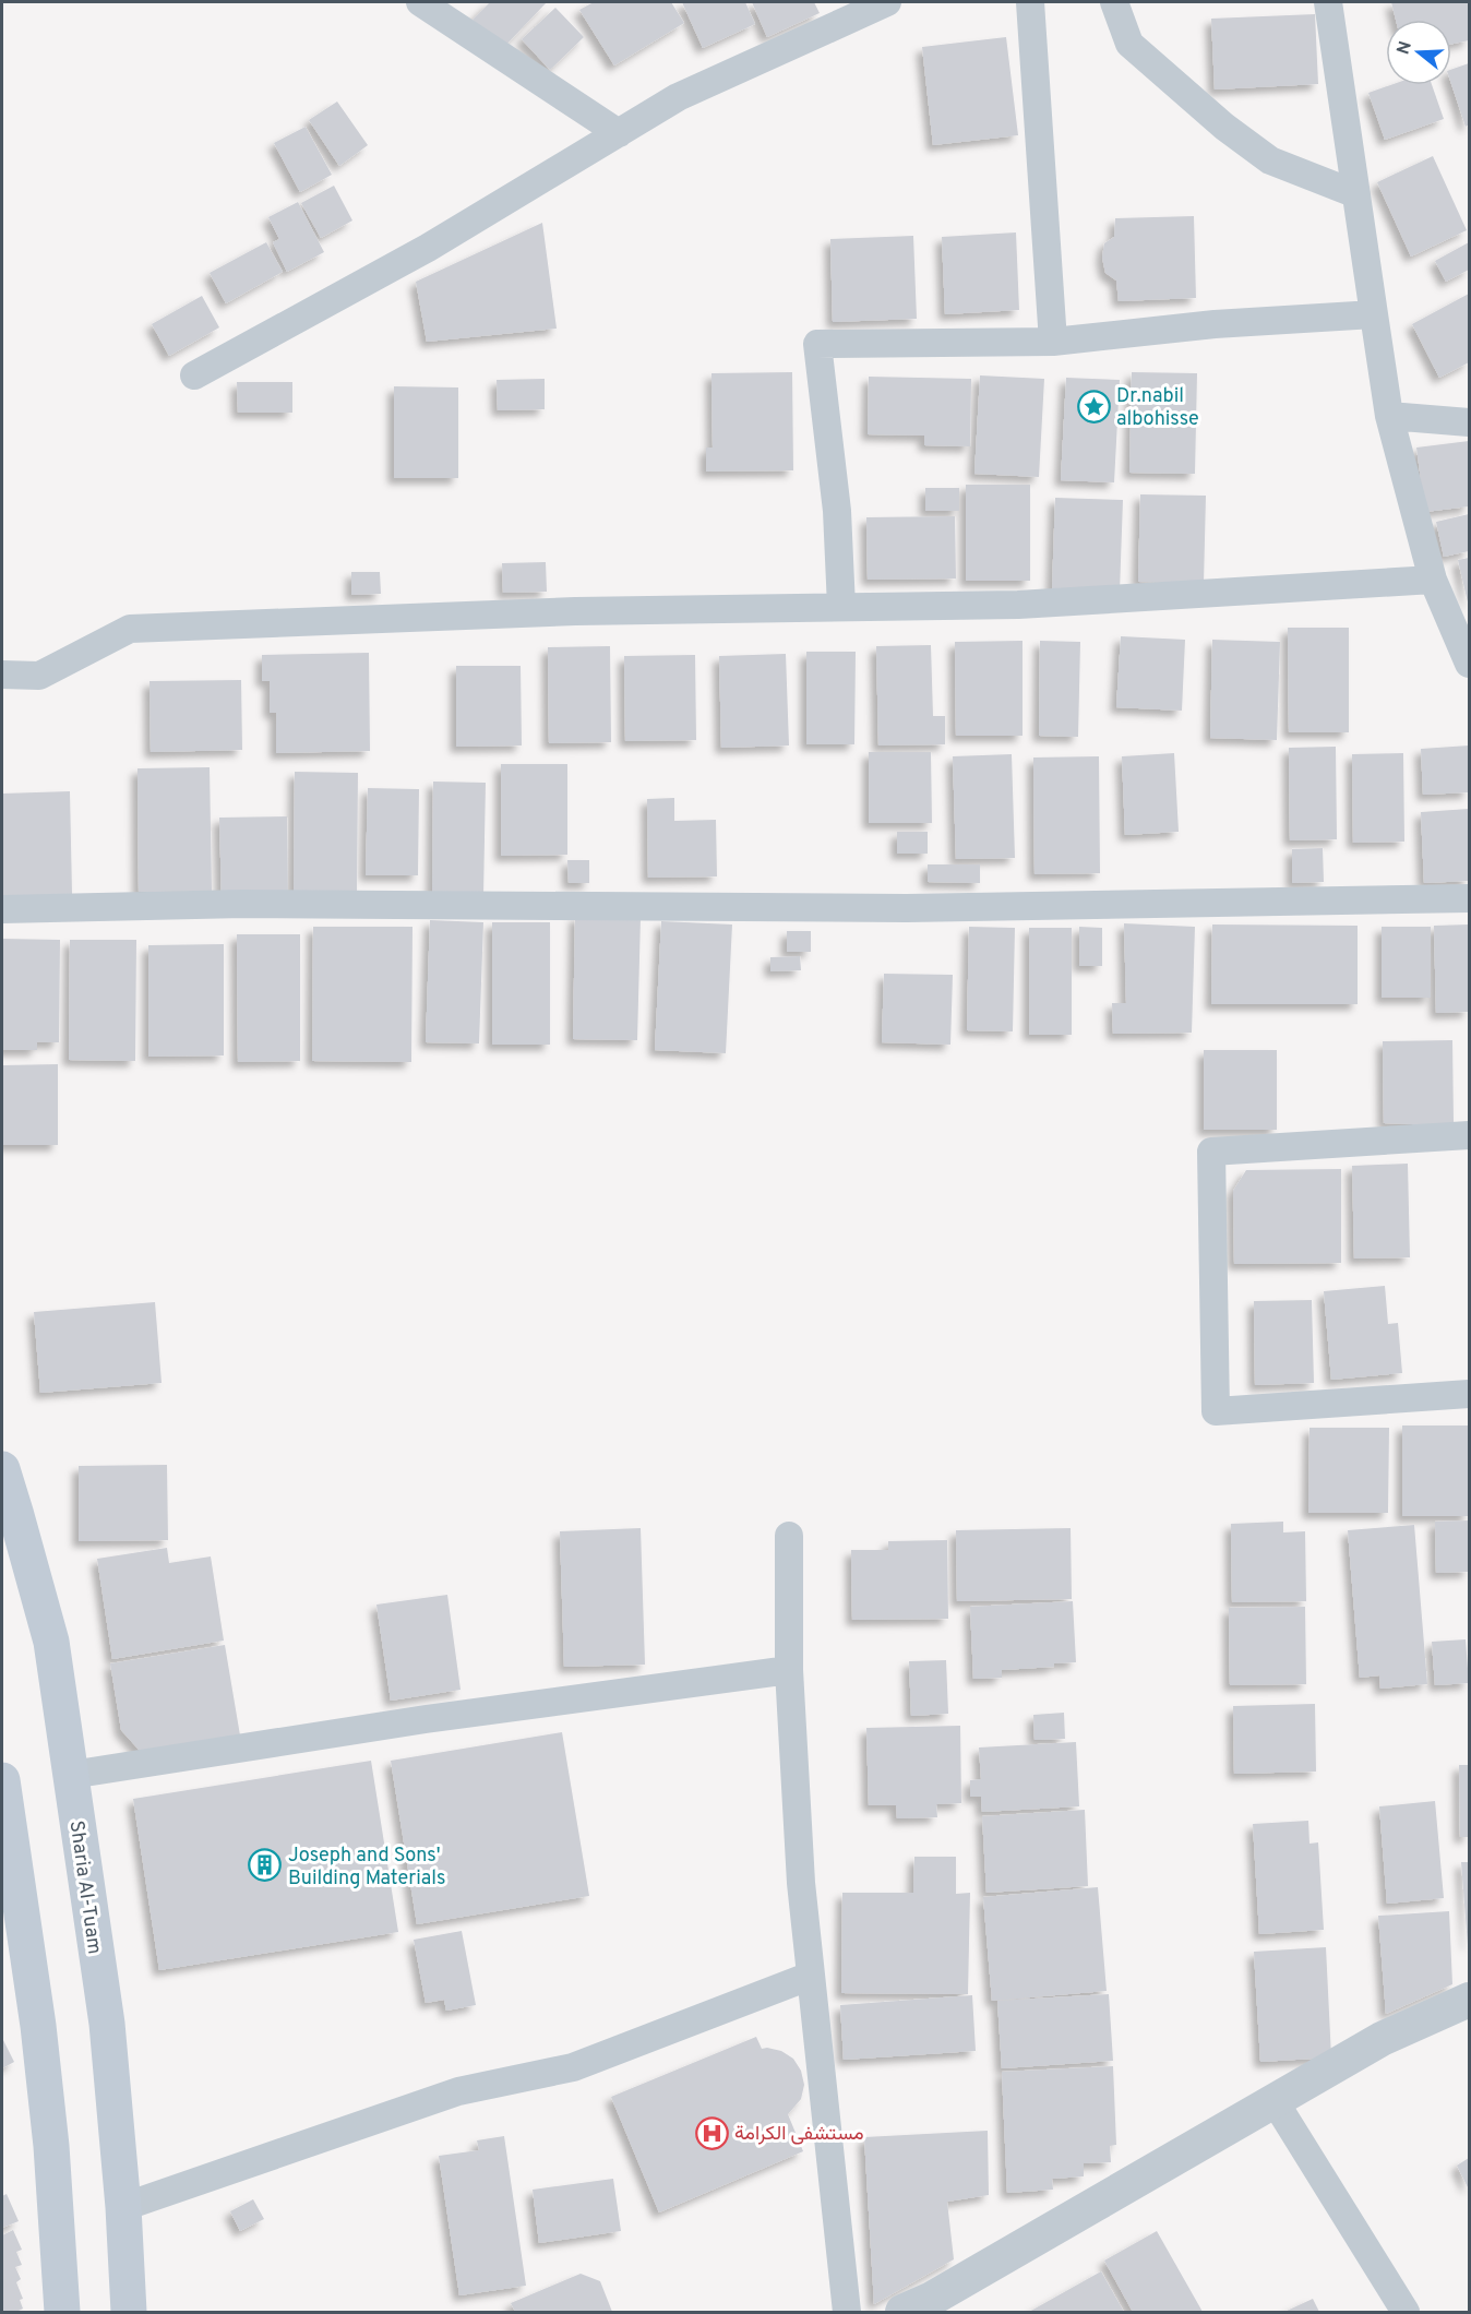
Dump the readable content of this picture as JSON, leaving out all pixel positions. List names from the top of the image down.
{
  "streets": {
    "main road": ["Sharia Al-Tuam"]
  },
  "places": {
    "place": ["Dr.nabil albohisse"],
    "building": ["Joseph and Sons' Building Materials"],
    "hospital": ["مستشفى الكرامة"]
  },
  "north": "left"
}
